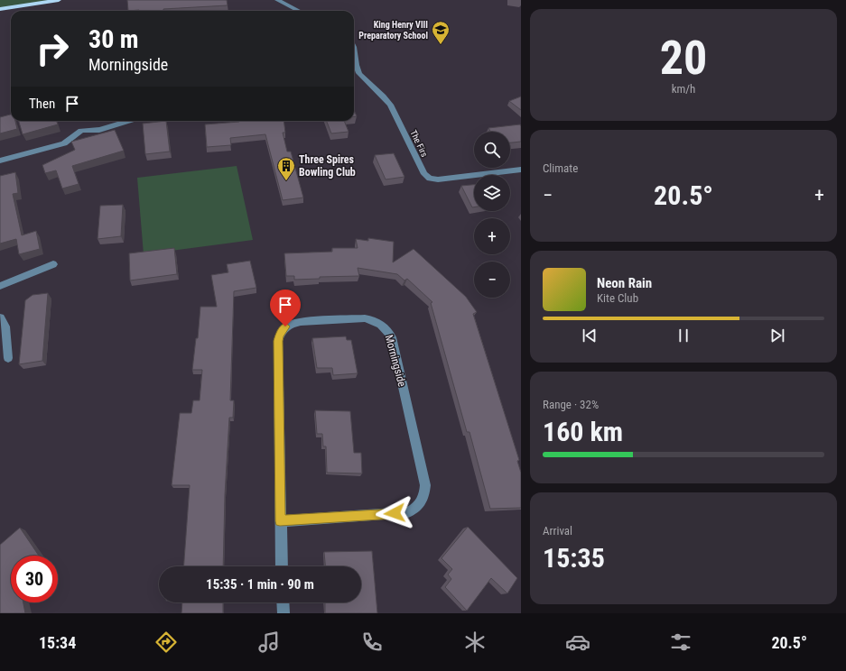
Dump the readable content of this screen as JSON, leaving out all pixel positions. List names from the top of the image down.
{
  "streets": {
    "street": ["The Firs", "Morningside"]
  },
  "places": {
    "school or university": ["King Henry VIII Preparatory School"],
    "building": ["Three Spires Bowling Club"]
  },
  "page": {
    "tile": [
      ["20", "km/h"],
      "Climate",
      ["Range · 32%", "160 km"],
      ["Arrival", "15:35"]
    ],
    "turn": ["30 m", "Morningside"],
    "then": "Then",
    "map_buttons": ["+", "−"],
    "heat": ["−", "20.5°", "+"],
    "song": ["Neon Rain", "Kite Club"],
    "limit": "30",
    "trip": "15:35 · 1 min · 90 m",
    "tabs": ["15:34", "20.5°"]
  }
}
